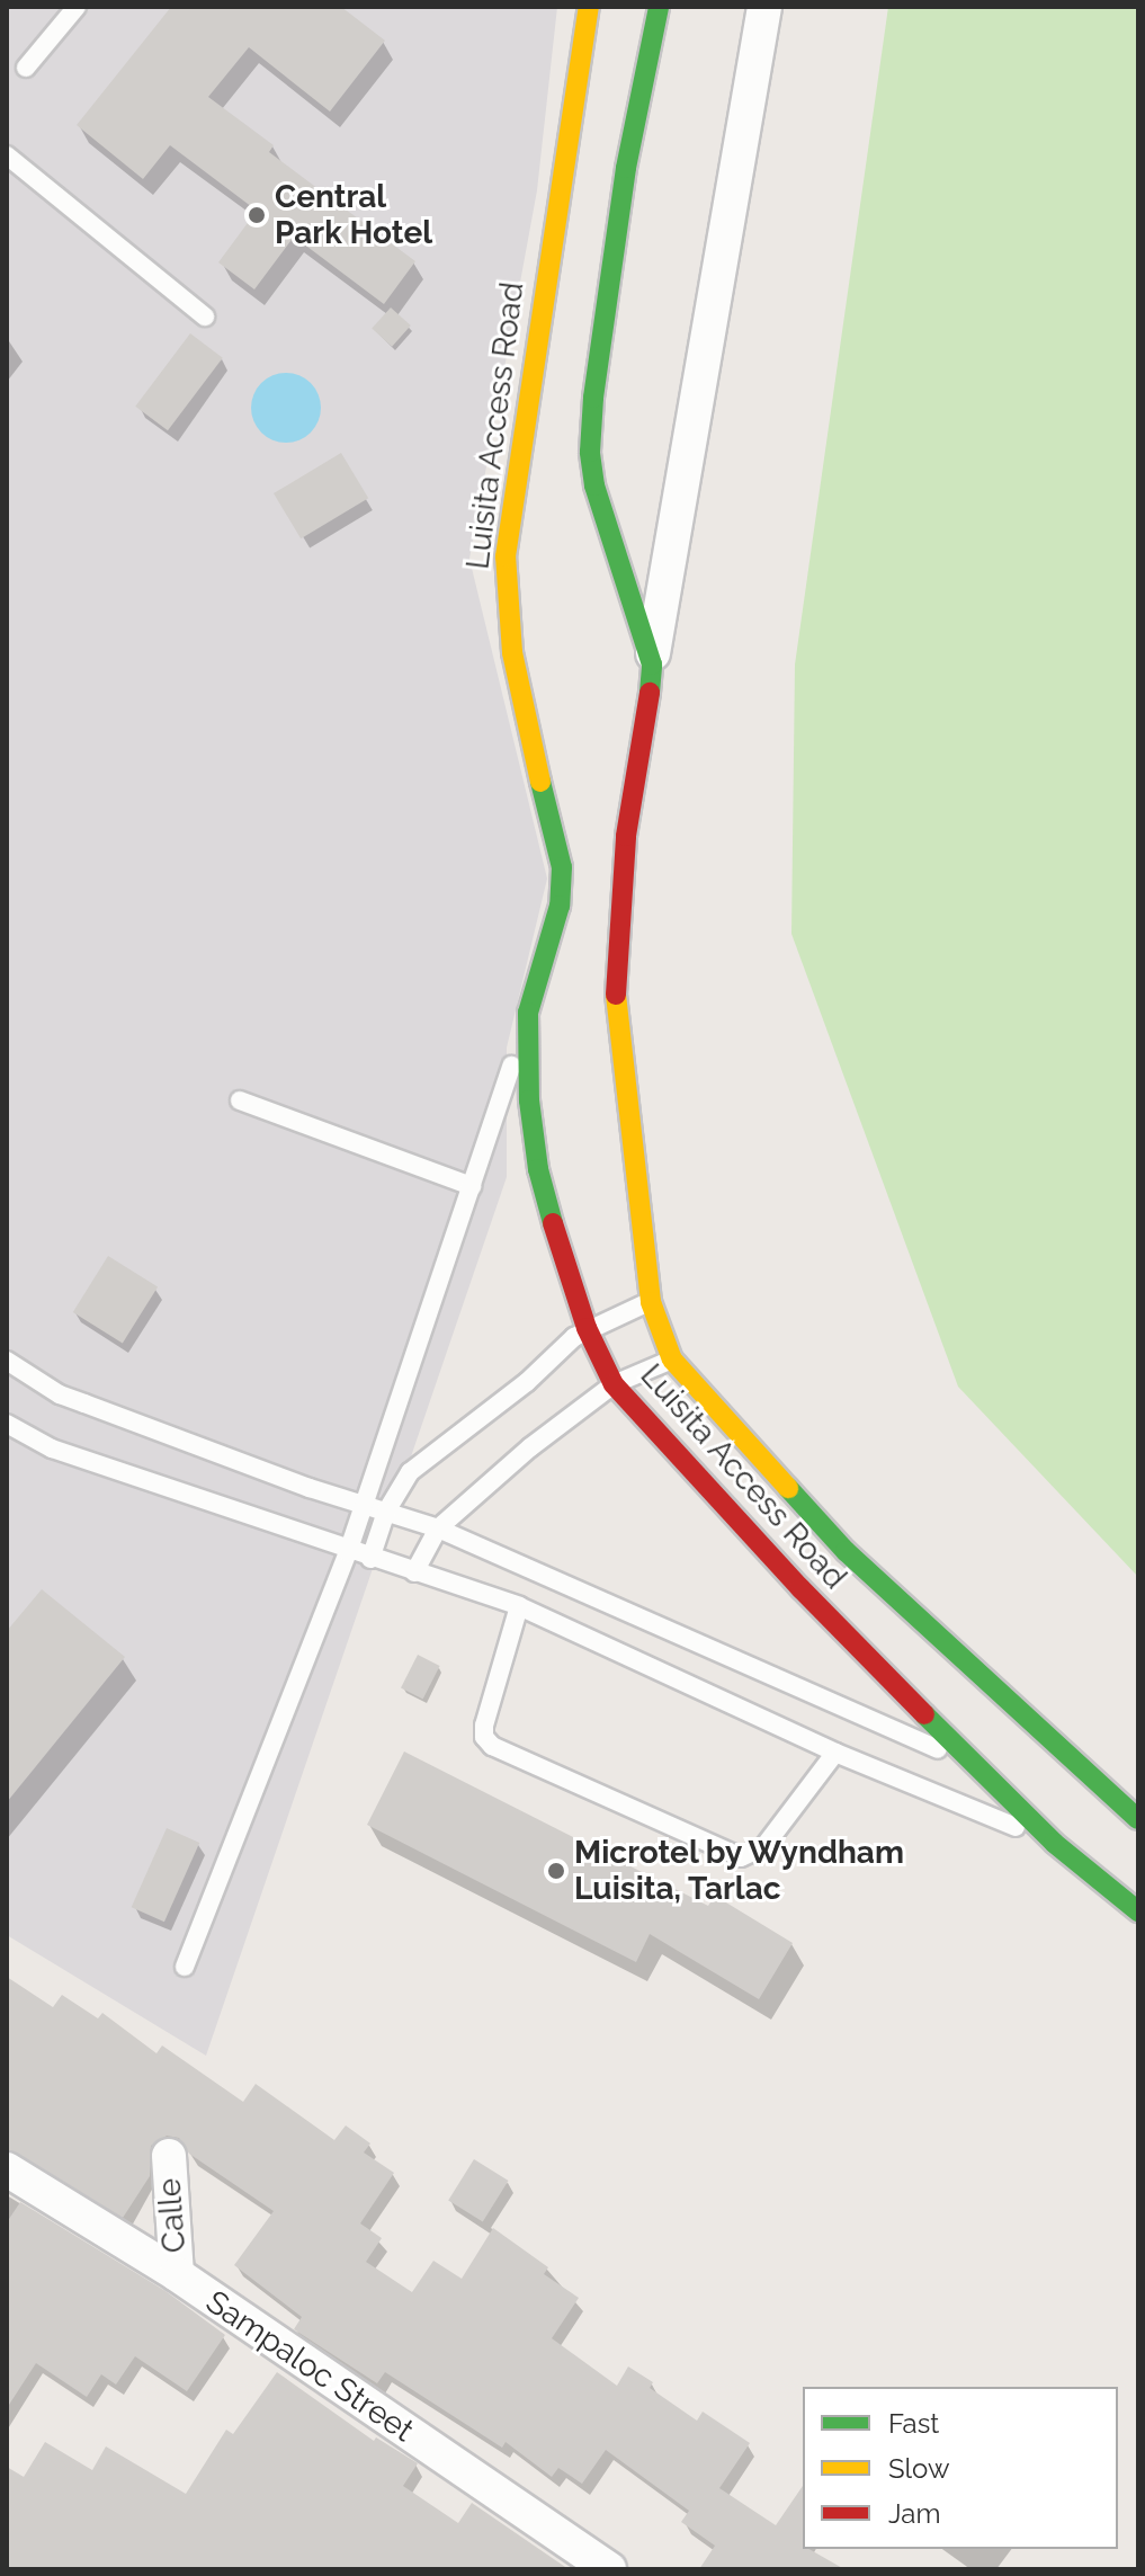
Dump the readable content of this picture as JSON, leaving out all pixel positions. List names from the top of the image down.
{
  "streets": {
    "main road": ["Luisita Access Road"],
    "street": ["Calle", "Sampaloc Street"]
  },
  "crossings": [
    ["Calle", "Sampaloc Street"]
  ],
  "places": ["Central Park Hotel", "Microtel by Wyndham Luisita, Tarlac"],
  "legend": ["Fast", "Slow", "Jam"]
}
